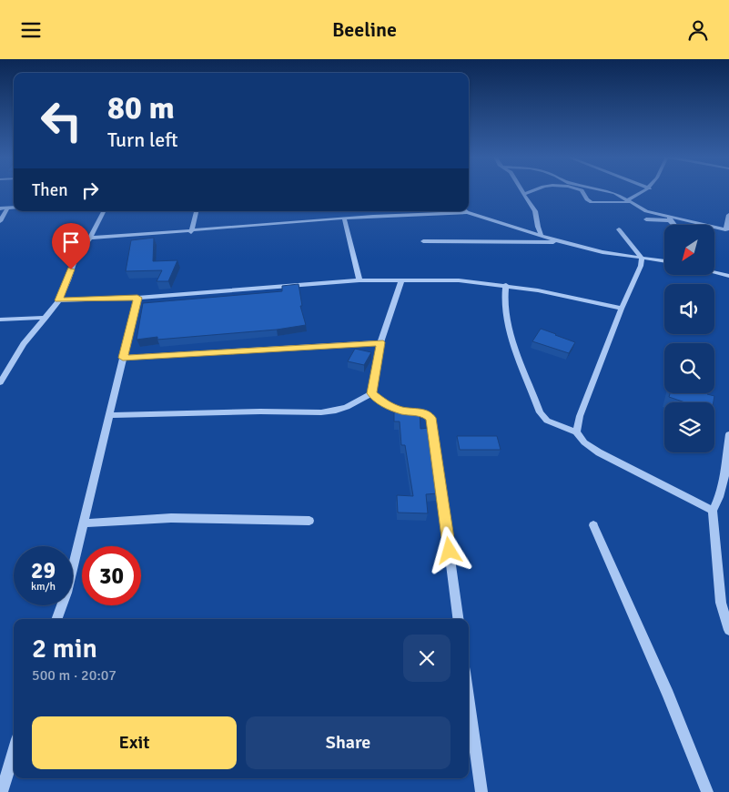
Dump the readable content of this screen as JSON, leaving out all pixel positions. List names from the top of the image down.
{
  "north": "bottom left",
  "page": {
    "header": "Beeline",
    "turn": ["80 m", "Turn left"],
    "then": "Then",
    "speed": "29 km/h",
    "limit": "30",
    "heading": ["2 min", "500 m · 20:07"],
    "buttons": ["Exit", "Share"]
  }
}
